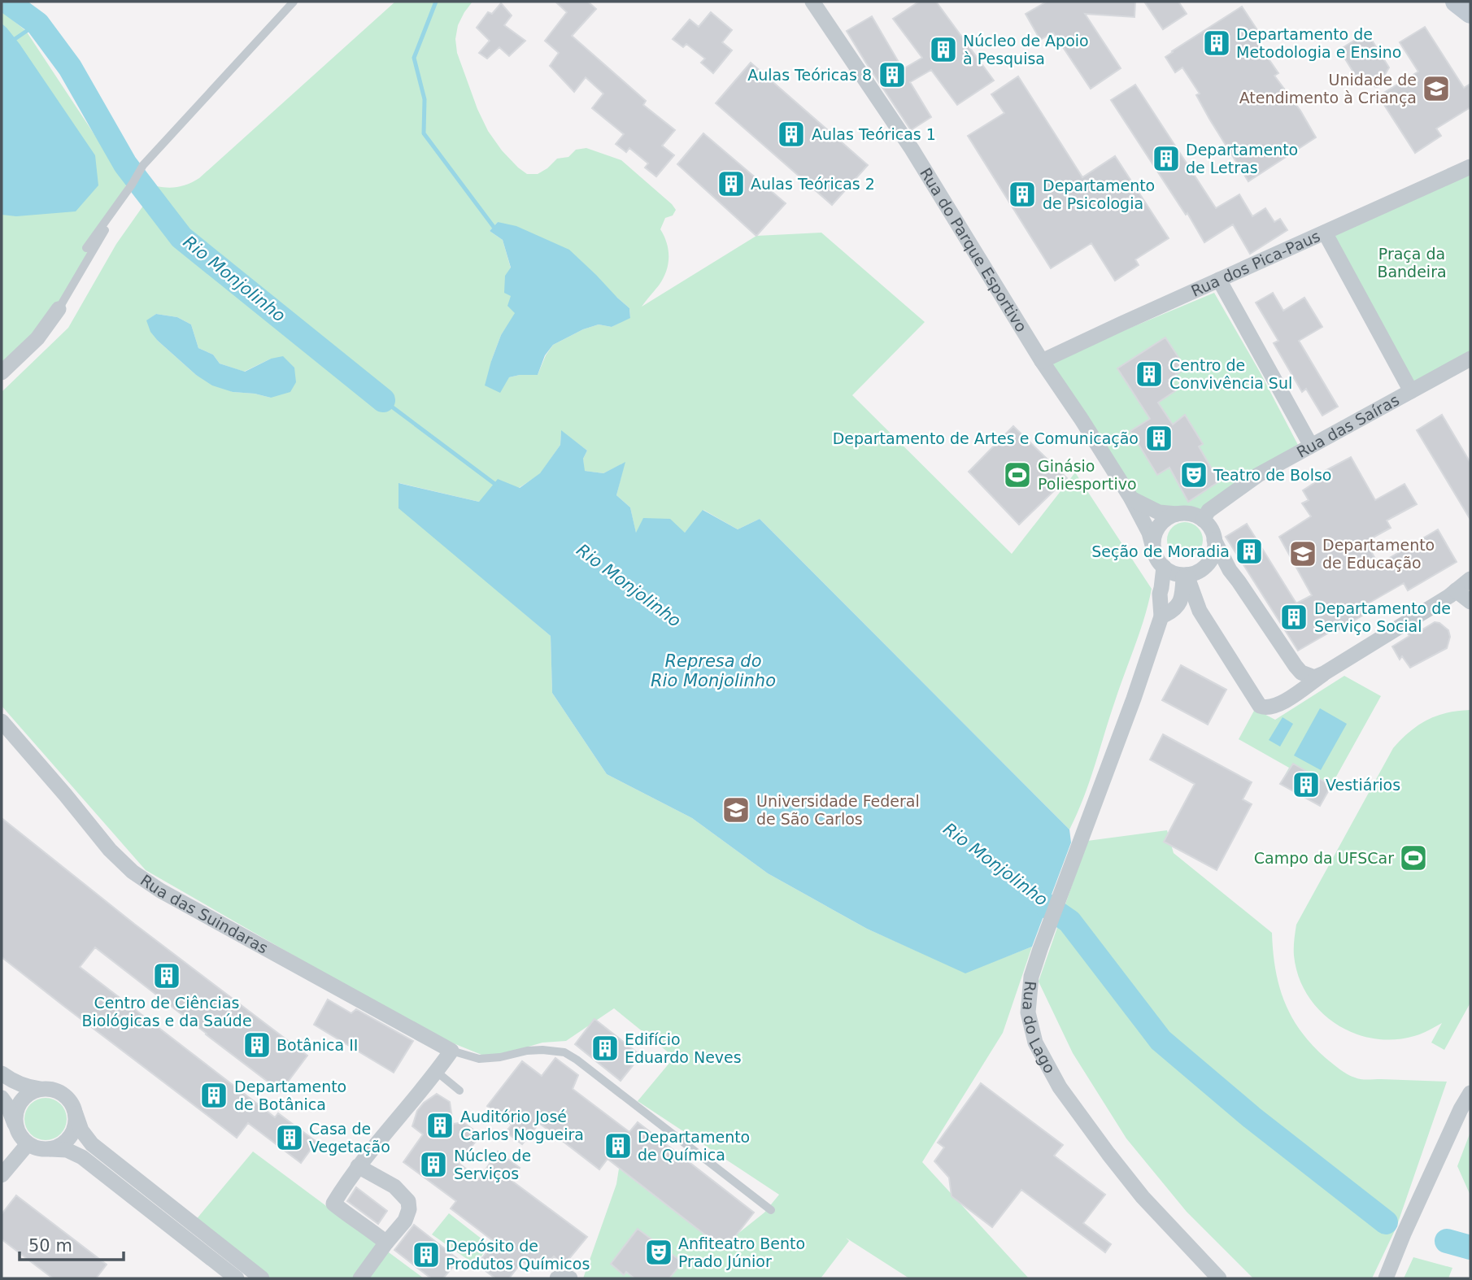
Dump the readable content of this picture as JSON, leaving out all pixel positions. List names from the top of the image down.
{
  "streets": {
    "street": [
      "Rua do Parque Esportivo",
      "Rua dos Pica-Paus",
      "Rua das Saíras",
      "Rua das Suindaras",
      "Rua do Lago"
    ]
  },
  "crossings": [
    ["Rua do Parque Esportivo", "Rua dos Pica-Paus"],
    ["Rua do Parque Esportivo", "Rua das Saíras"],
    ["Rua do Parque Esportivo", "Rua do Lago"],
    ["Rua das Saíras", "Rua do Lago"]
  ],
  "water": ["Rio Monjolinho", "Represa do Rio Monjolinho"],
  "parks": ["Praça da Bandeira"],
  "places": {
    "building": [
      "Departamento de Metodologia e Ensino",
      "Núcleo de Apoio à Pesquisa",
      "Aulas Teóricas 8",
      "Aulas Teóricas 1",
      "Departamento de Letras",
      "Aulas Teóricas 2",
      "Departamento de Psicologia",
      "Centro de Convivência Sul",
      "Departamento de Artes e Comunicação",
      "Seção de Moradia",
      "Departamento de Serviço Social",
      "Vestiários",
      "Centro de Ciências Biológicas e da Saúde",
      "Botânica II",
      "Edifício Eduardo Neves",
      "Departamento de Botânica",
      "Auditório José Carlos Nogueira",
      "Casa de Vegetação",
      "Departamento de Química",
      "Núcleo de Serviços",
      "Depósito de Produtos Químicos"
    ],
    "school or university": ["Unidade de Atendimento à Criança", "Departamento de Educação", "Universidade Federal de São Carlos"],
    "sports": ["Ginásio Poliesportivo", "Campo da UFSCar"],
    "theatre": ["Teatro de Bolso", "Anfiteatro Bento Prado Júnior"]
  },
  "scale_bar": "50 m"
}
